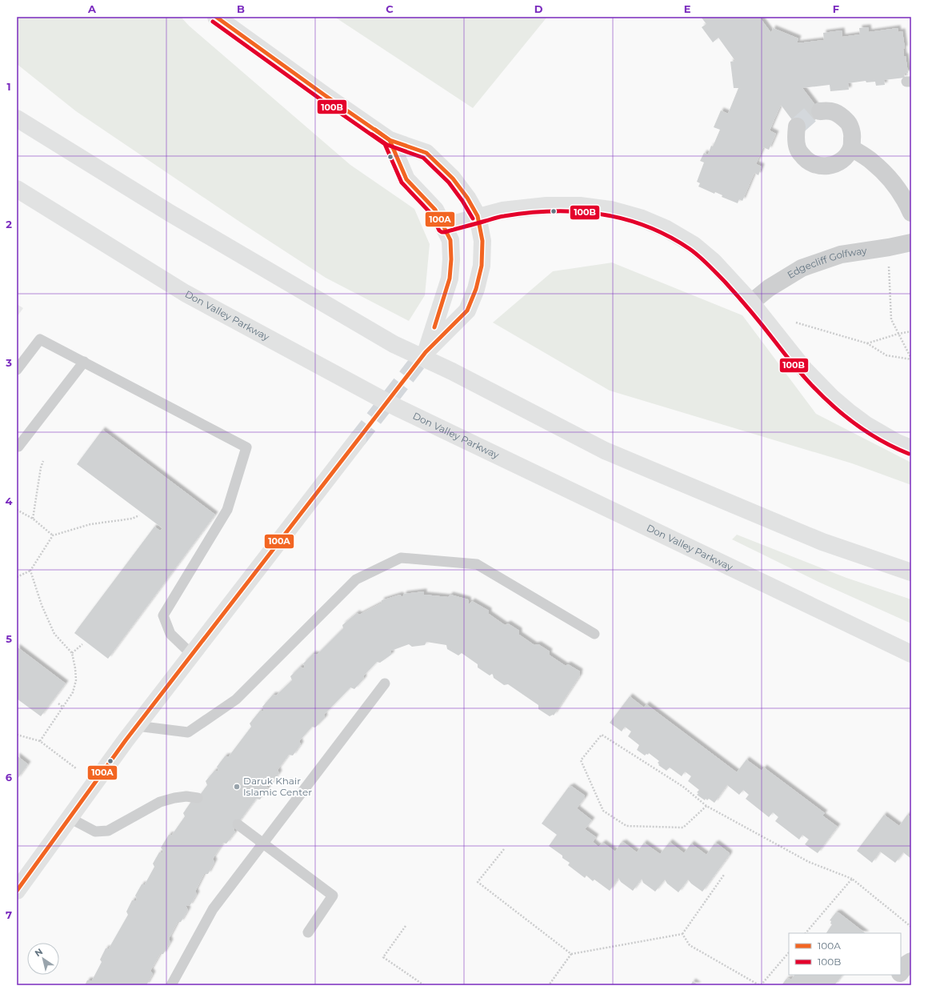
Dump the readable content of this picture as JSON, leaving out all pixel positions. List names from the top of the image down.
{
  "streets": {
    "main road": ["Don Valley Parkway"],
    "street": ["Edgecliff Golfway"]
  },
  "places": ["Daruk Khair Islamic Center"],
  "lines": ["transit line 100A", "transit line 100B"],
  "legend": ["100A", "100B"],
  "north": "top left",
  "grid": {
    "columns": [
      "A",
      "B",
      "C",
      "D",
      "E",
      "F"
    ],
    "rows": [
      "1",
      "2",
      "3",
      "4",
      "5",
      "6",
      "7"
    ]
  }
}
